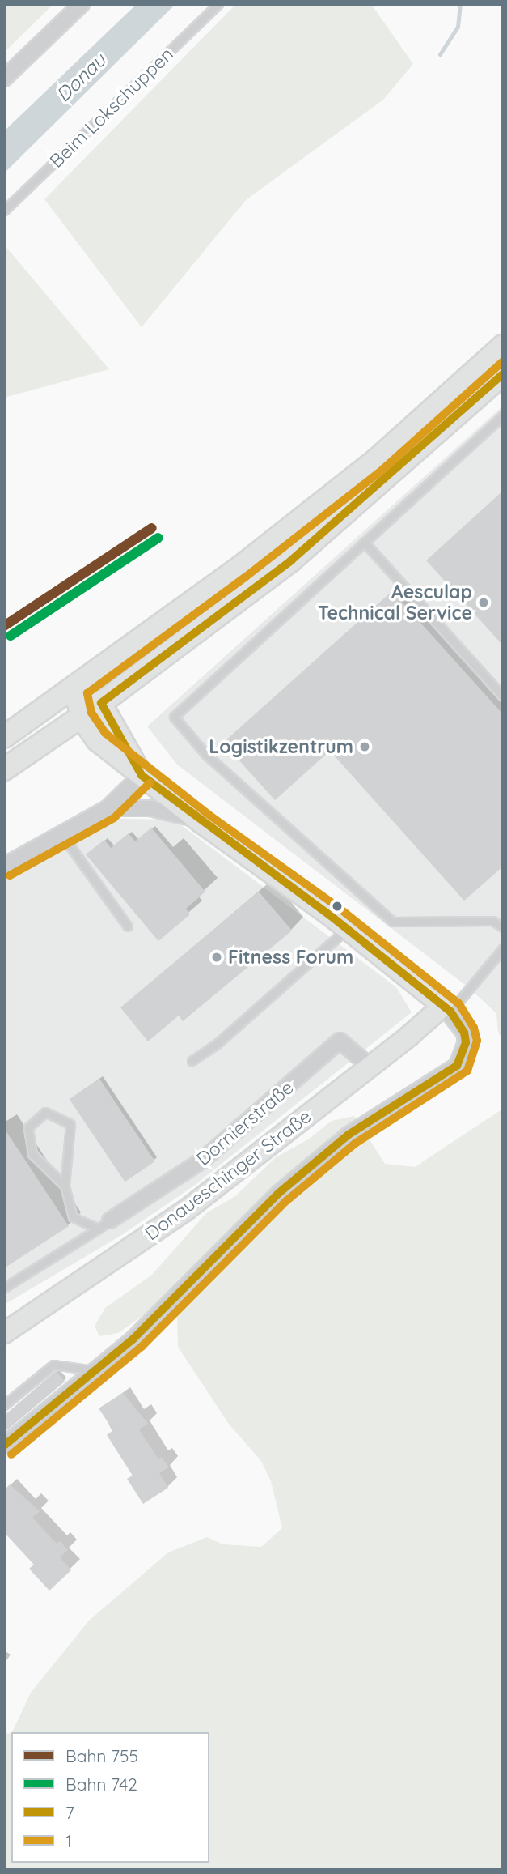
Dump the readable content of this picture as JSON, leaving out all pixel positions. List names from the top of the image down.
{
  "streets": {
    "street": ["Dornierstraße", "Donaueschinger Straße"],
    "lane": ["Beim Lokschuppen"]
  },
  "crossings": [
    ["Dornierstraße", "Donaueschinger Straße"]
  ],
  "water": ["Donau"],
  "places": ["Aesculap Technical Service", "Logistikzentrum", "Fitness Forum"],
  "lines": [
    "transit line 1",
    "transit line 7",
    "rail line 755",
    "rail line 742"
  ],
  "legend": [
    "Bahn 755",
    "Bahn 742",
    "7",
    "1"
  ]
}
